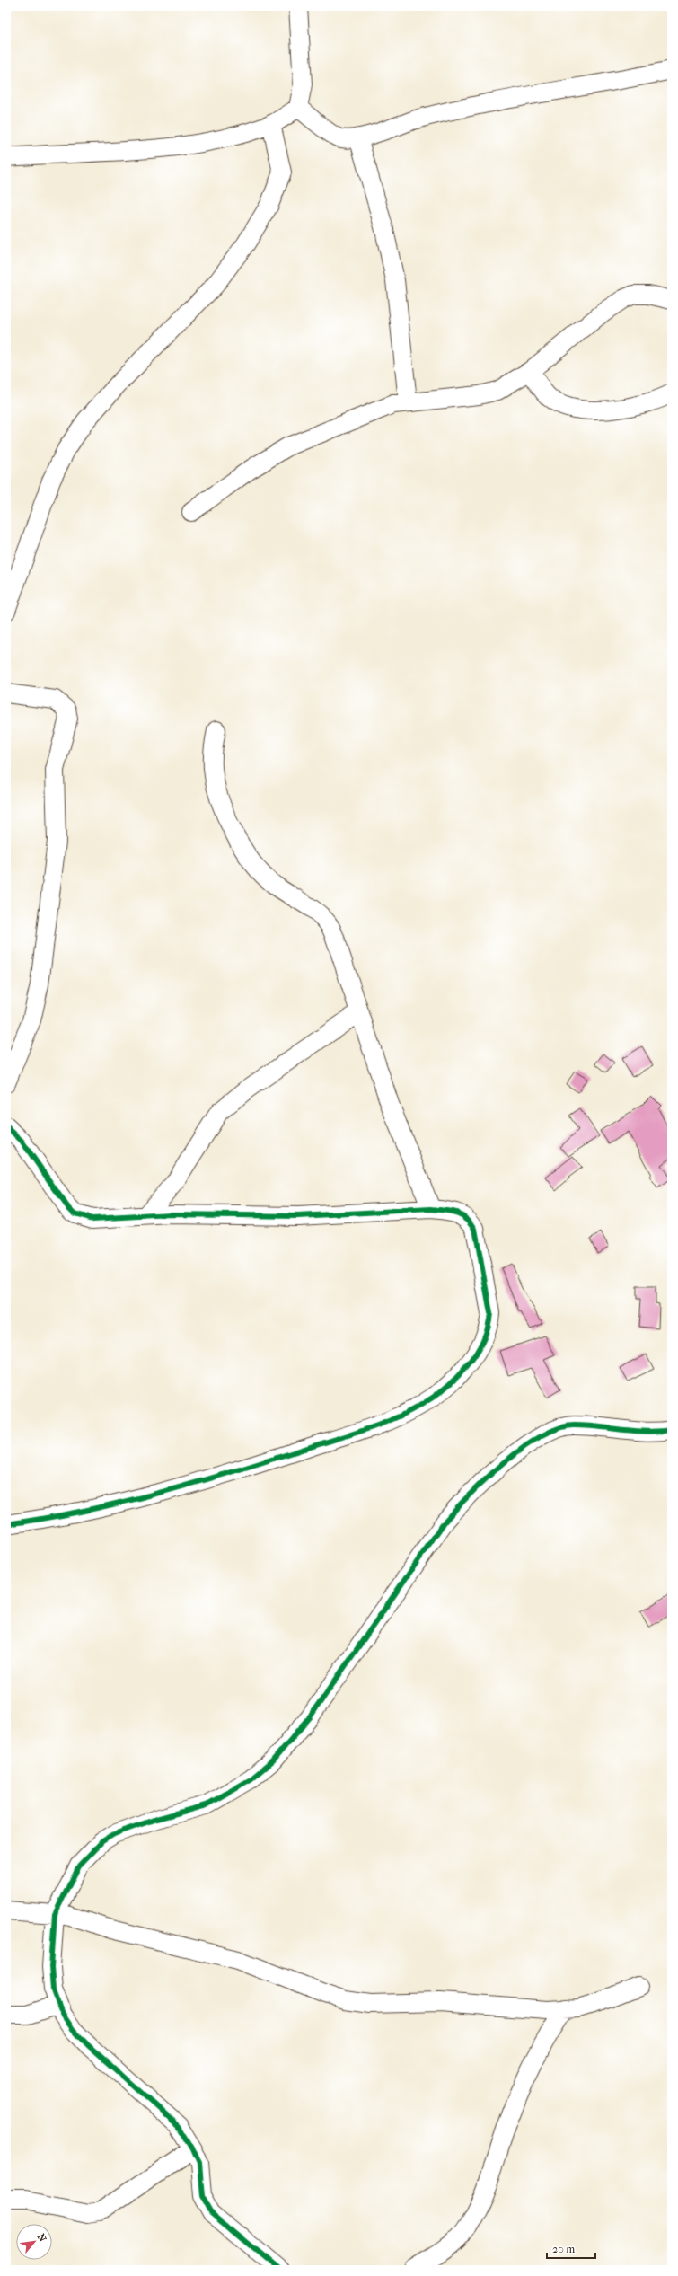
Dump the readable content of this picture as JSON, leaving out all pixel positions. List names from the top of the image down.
{
  "scale_bar": "20 m",
  "north": "top right"
}
